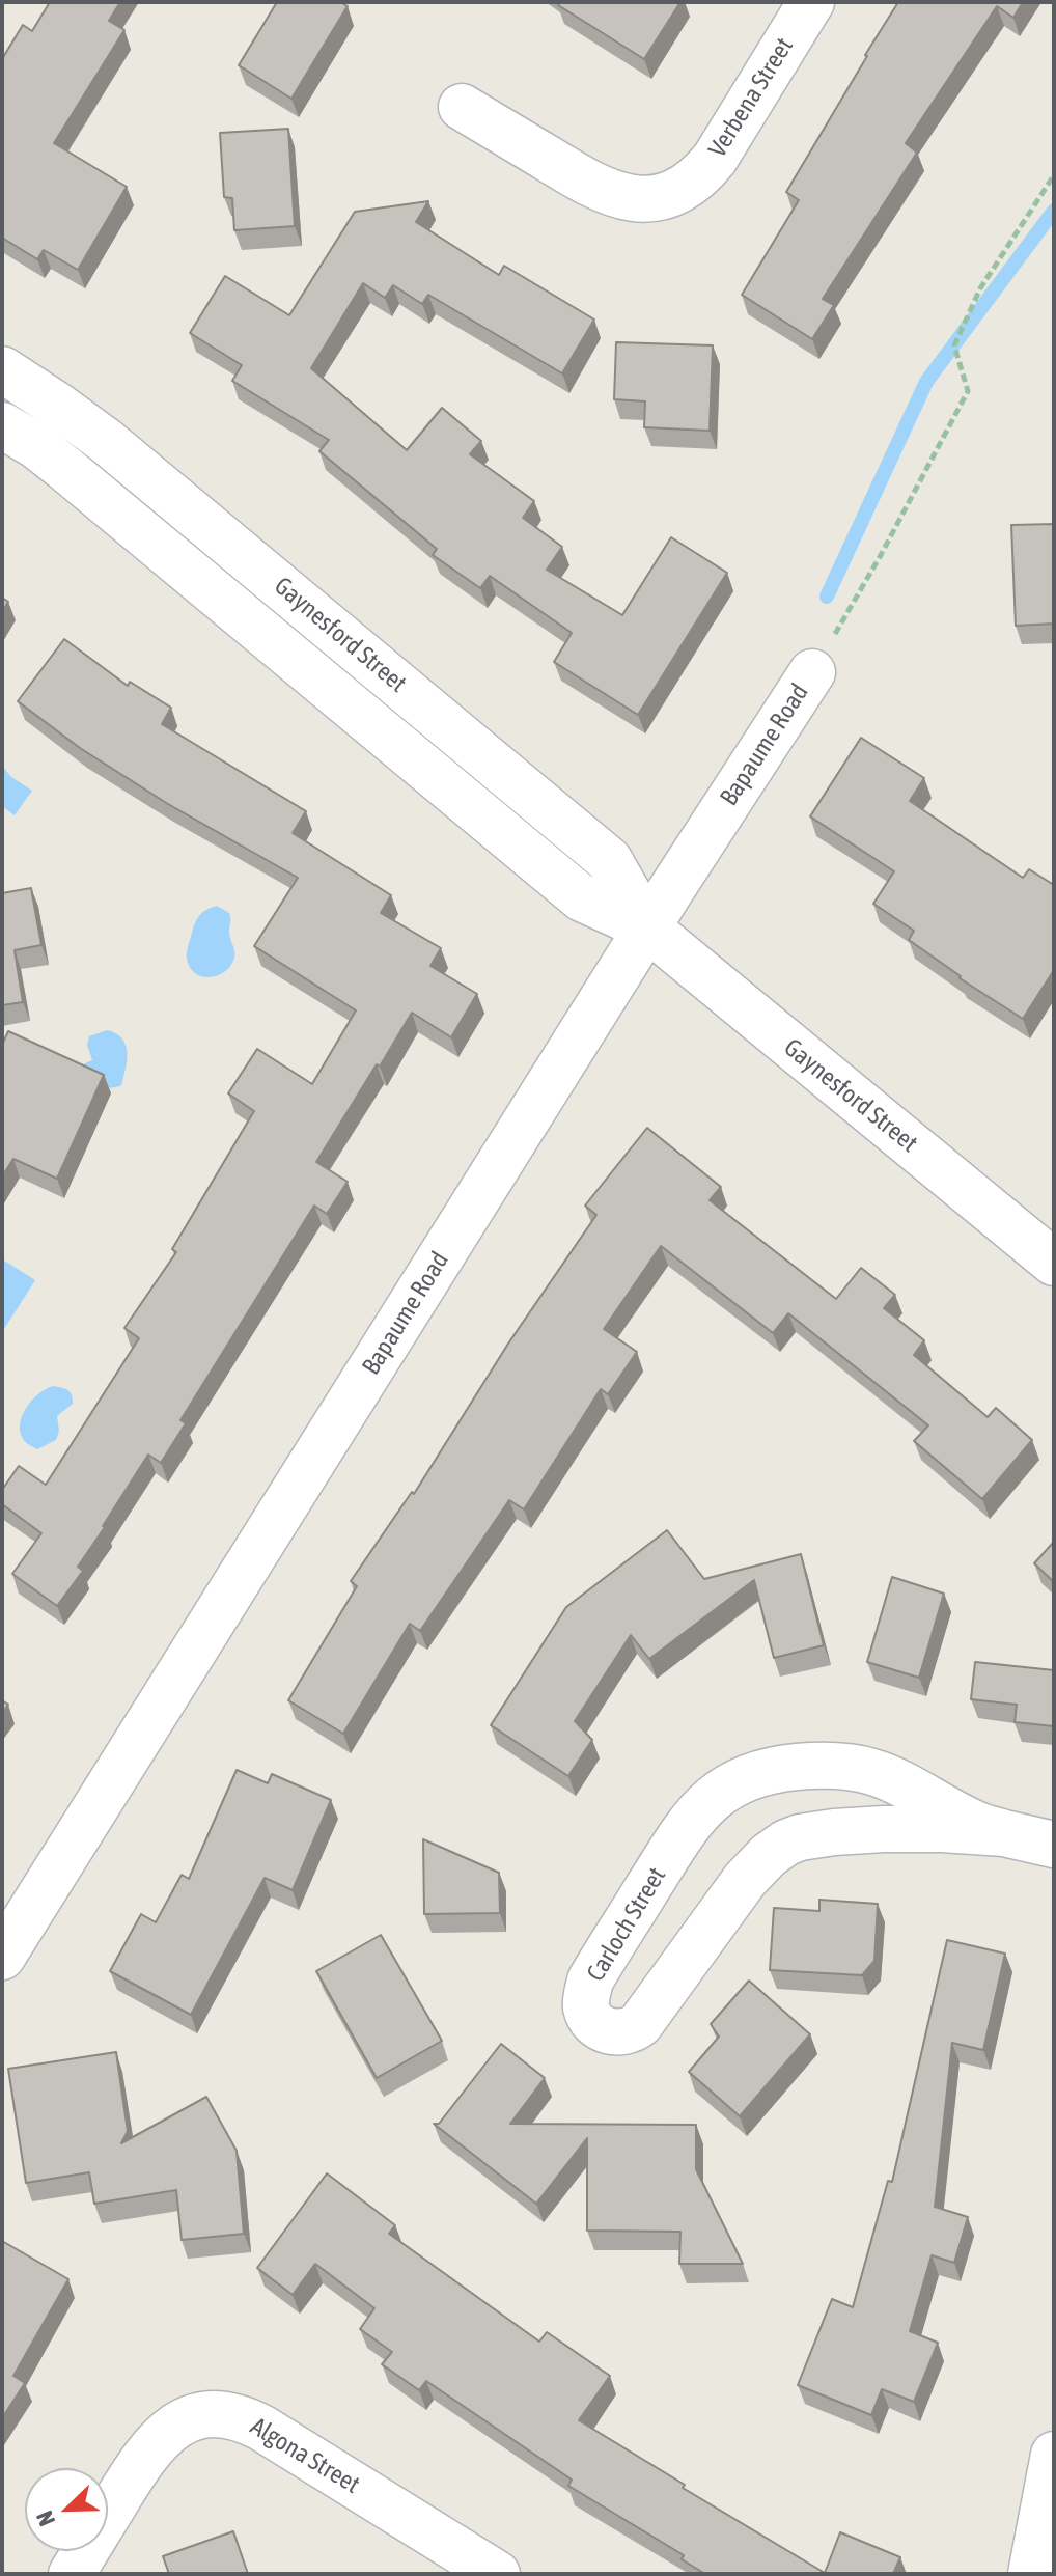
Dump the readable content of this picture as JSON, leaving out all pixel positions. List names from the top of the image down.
{
  "streets": {
    "street": [
      "Verbena Street",
      "Gaynesford Street",
      "Bapaume Road",
      "Carloch Street",
      "Algona Street"
    ]
  },
  "crossings": [
    ["Gaynesford Street", "Bapaume Road"]
  ],
  "north": "bottom left"
}
